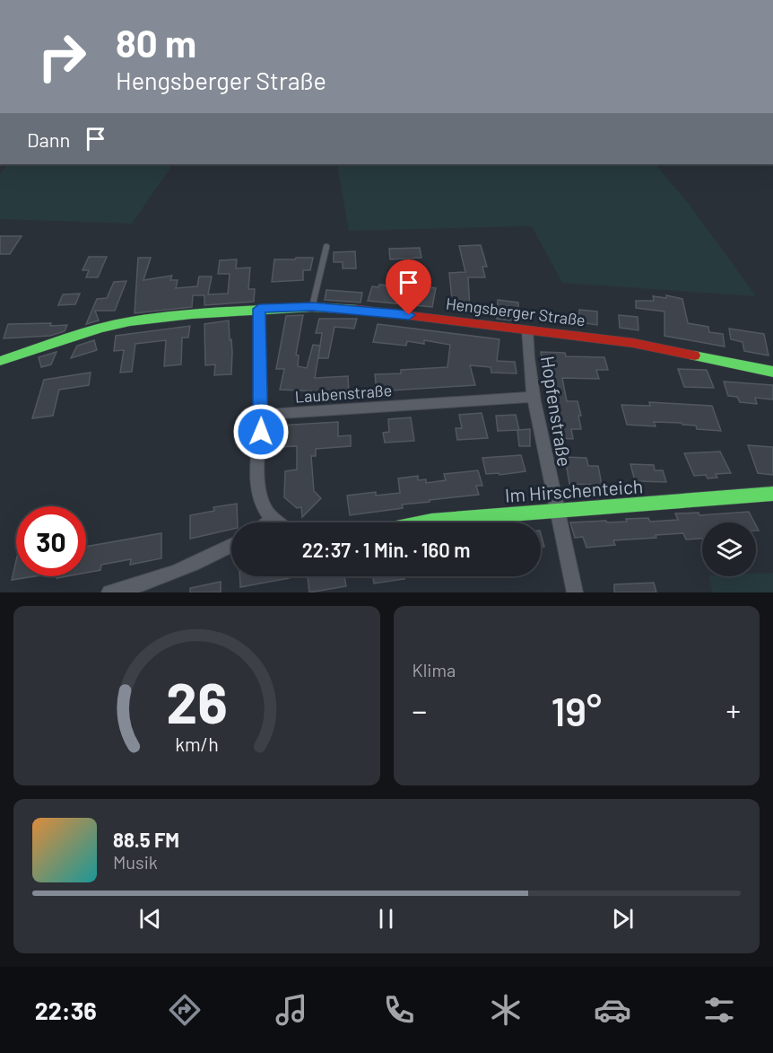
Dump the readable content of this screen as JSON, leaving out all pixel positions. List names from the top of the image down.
{
  "streets": {
    "street": [
      "Hengsberger Straße",
      "Laubenstraße",
      "Hopfenstraße",
      "Im Hirschenteich"
    ]
  },
  "crossings": [
    ["Hengsberger Straße", "Hopfenstraße"],
    ["Laubenstraße", "Hopfenstraße"],
    ["Hopfenstraße", "Im Hirschenteich"]
  ],
  "page": {
    "turn": ["80 m", "Hengsberger Straße"],
    "then": "Dann",
    "limit": "30",
    "trip": "22:37 · 1 Min. · 160 m",
    "tile": "Klima",
    "heat": ["−", "19°", "+"],
    "song": ["88.5 FM", "Musik"],
    "tabs": "22:36",
    "gauge": ["26", "km/h"]
  }
}
